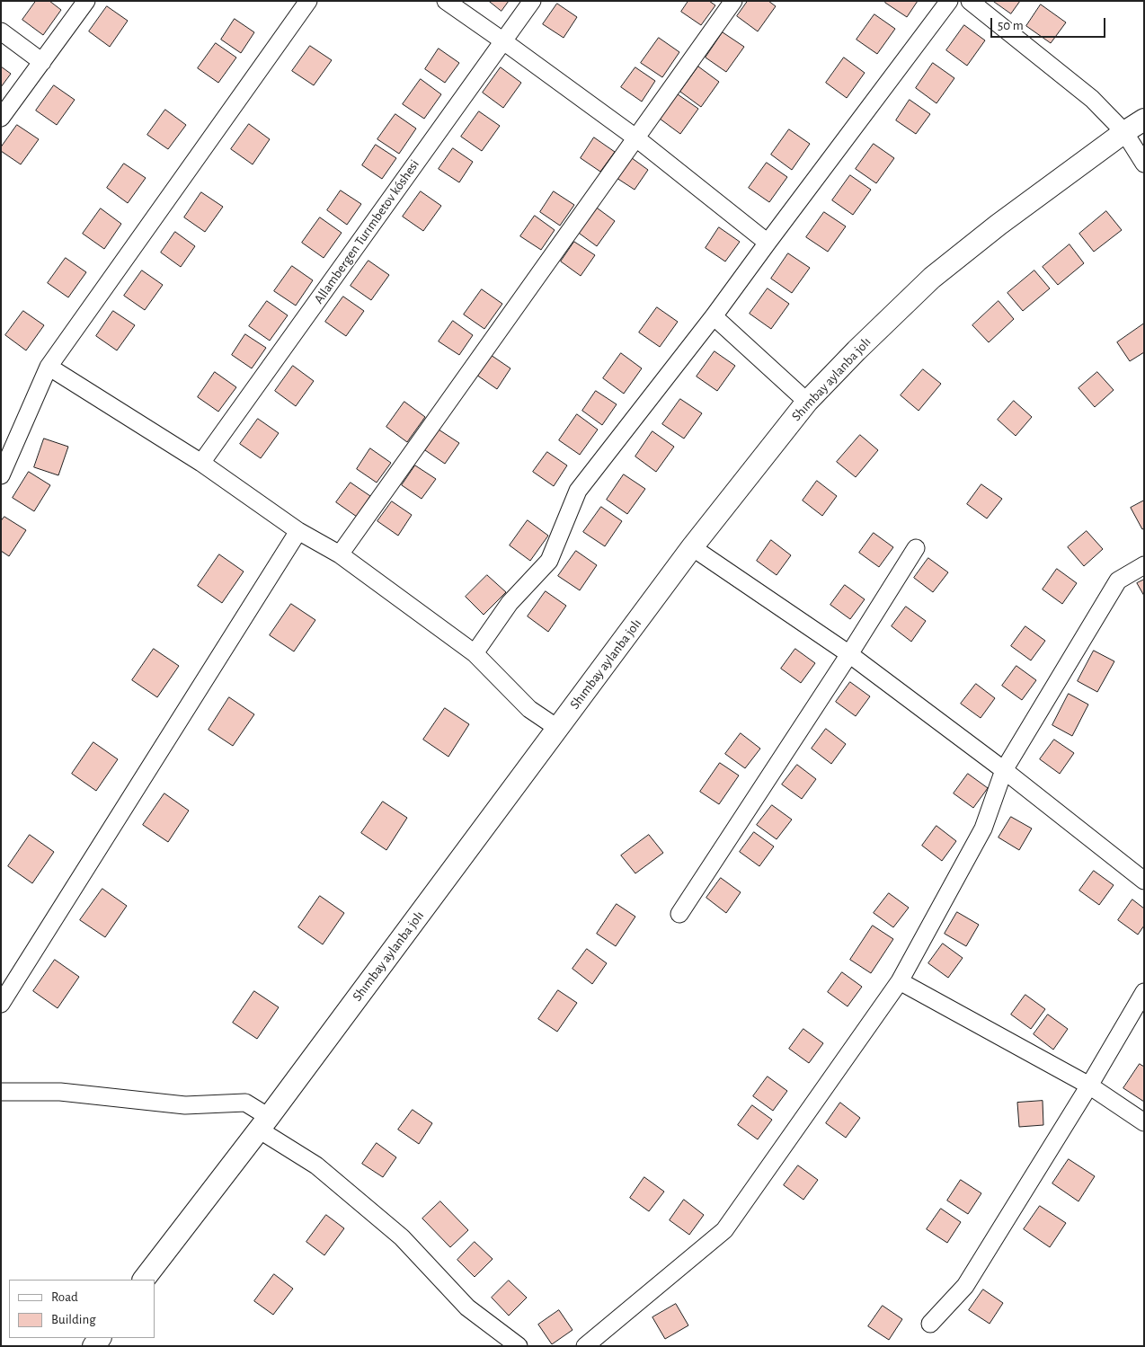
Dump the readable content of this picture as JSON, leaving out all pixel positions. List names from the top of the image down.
{
  "streets": {
    "main road": ["Shımbay aylanba jolı"],
    "street": ["Allambergen Turımbetov kóshesi"]
  },
  "legend": ["Road", "Building"],
  "scale_bar": "50 m"
}
